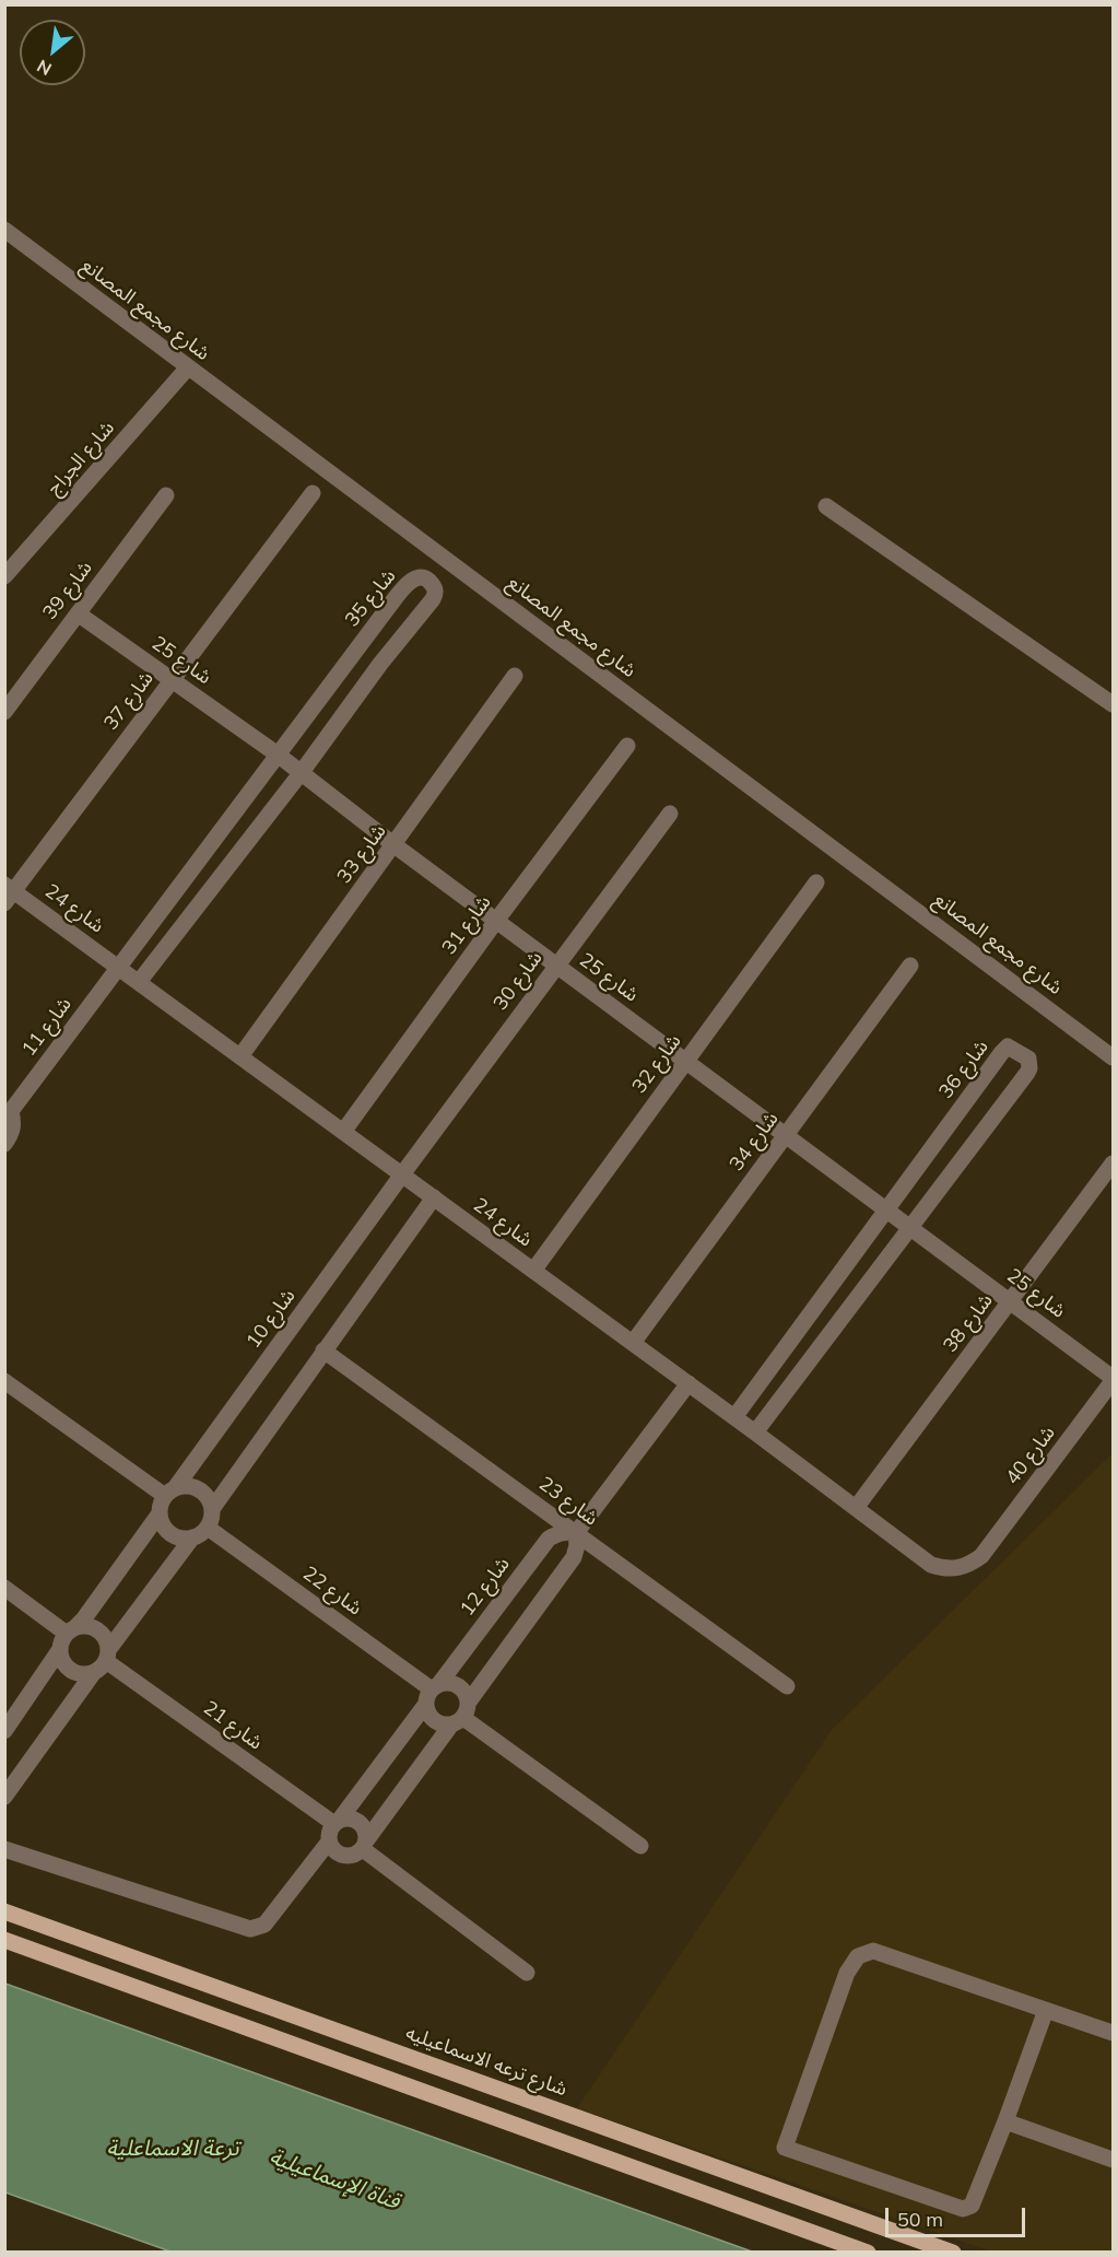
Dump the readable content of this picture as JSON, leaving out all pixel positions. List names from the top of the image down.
{
  "streets": {
    "main road": ["شارع ترعه الاسماعيليه"],
    "street": [
      "شارع مجمع المصانع",
      "شارع الجراج",
      "شارع 39",
      "شارع 35",
      "شارع 25",
      "شارع 37",
      "شارع 33",
      "شارع 24",
      "شارع 31",
      "شارع 30",
      "شارع 11",
      "شارع 32",
      "شارع 36",
      "شارع 34",
      "شارع 10",
      "شارع 38",
      "شارع 40",
      "شارع 23",
      "شارع 12",
      "شارع 22",
      "شارع 21"
    ]
  },
  "crossings": [
    ["شارع مجمع المصانع", "شارع الجراج"],
    ["شارع 39", "شارع 25"],
    ["شارع 35", "شارع 25"],
    ["شارع 35", "شارع 24"],
    ["شارع 35", "شارع 11"],
    ["شارع 25", "شارع 37"],
    ["شارع 25", "شارع 33"],
    ["شارع 25", "شارع 31"],
    ["شارع 25", "شارع 30"],
    ["شارع 25", "شارع 32"],
    ["شارع 25", "شارع 36"],
    ["شارع 25", "شارع 34"],
    ["شارع 25", "شارع 38"],
    ["شارع 25", "شارع 40"],
    ["شارع 37", "شارع 24"],
    ["شارع 33", "شارع 24"],
    ["شارع 24", "شارع 31"],
    ["شارع 24", "شارع 30"],
    ["شارع 24", "شارع 11"],
    ["شارع 24", "شارع 32"],
    ["شارع 24", "شارع 36"],
    ["شارع 24", "شارع 34"],
    ["شارع 24", "شارع 10"],
    ["شارع 24", "شارع 38"],
    ["شارع 24", "شارع 40"],
    ["شارع 30", "شارع 10"],
    ["شارع 10", "شارع 22"],
    ["شارع 23", "شارع 12"],
    ["شارع 12", "شارع 22"],
    ["شارع 12", "شارع 21"]
  ],
  "water": ["ترعة الاسماعلية", "قناة الإسماعيلية"],
  "scale_bar": "50 m",
  "north": "bottom left"
}
